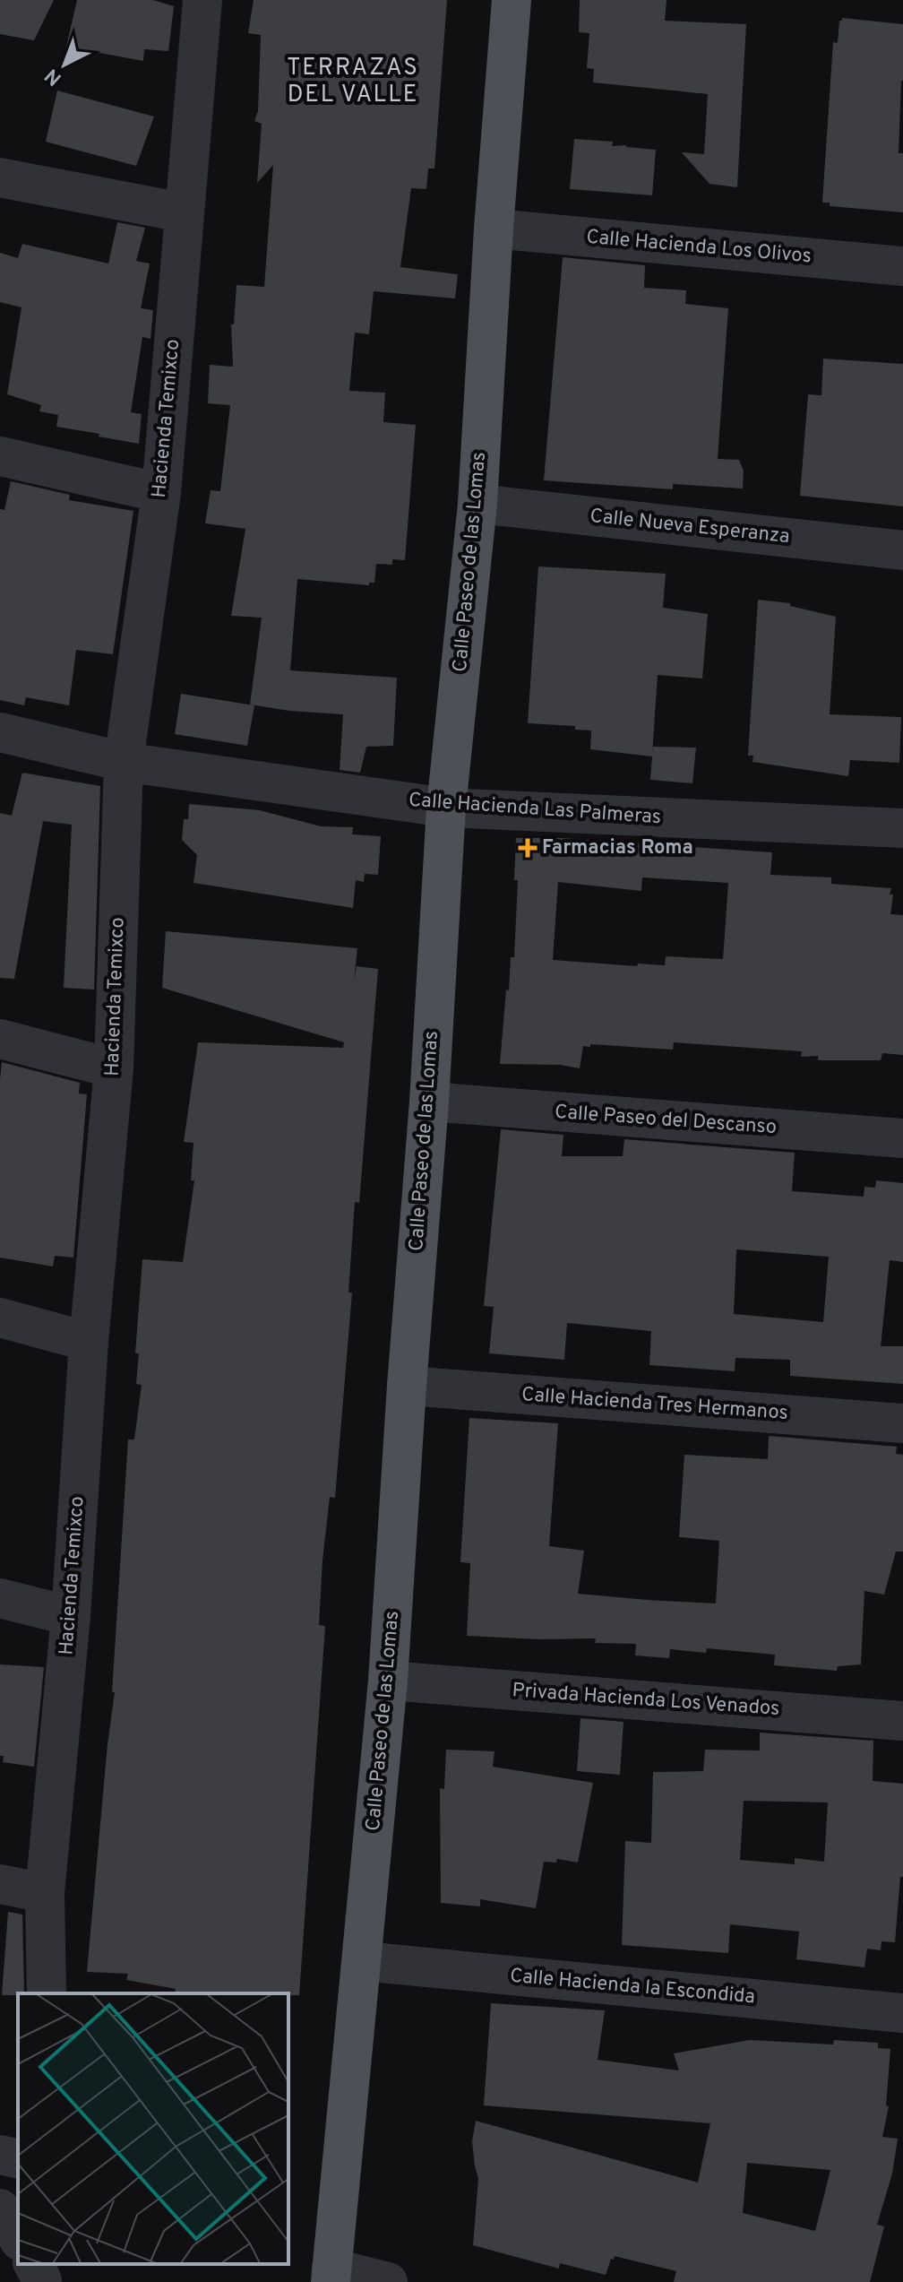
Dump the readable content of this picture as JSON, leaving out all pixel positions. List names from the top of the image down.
{
  "streets": {
    "main road": ["Calle Paseo de las Lomas"],
    "street": [
      "Calle Hacienda Los Olivos",
      "Hacienda Temixco",
      "Calle Nueva Esperanza",
      "Calle Hacienda Las Palmeras",
      "Calle Paseo del Descanso",
      "Calle Hacienda Tres Hermanos",
      "Privada Hacienda Los Venados",
      "Calle Hacienda la Escondida"
    ]
  },
  "crossings": [
    ["Calle Hacienda Los Olivos", "Calle Paseo de las Lomas"],
    ["Hacienda Temixco", "Calle Hacienda Las Palmeras"],
    ["Calle Nueva Esperanza", "Calle Paseo de las Lomas"],
    ["Calle Paseo de las Lomas", "Calle Hacienda Las Palmeras"],
    ["Calle Paseo de las Lomas", "Calle Paseo del Descanso"],
    ["Calle Paseo de las Lomas", "Calle Hacienda Tres Hermanos"],
    ["Calle Paseo de las Lomas", "Privada Hacienda Los Venados"],
    ["Calle Paseo de las Lomas", "Calle Hacienda la Escondida"]
  ],
  "districts": ["TERRAZAS DEL VALLE"],
  "places": {
    "health": ["Farmacias Roma"]
  },
  "north": "bottom left"
}
